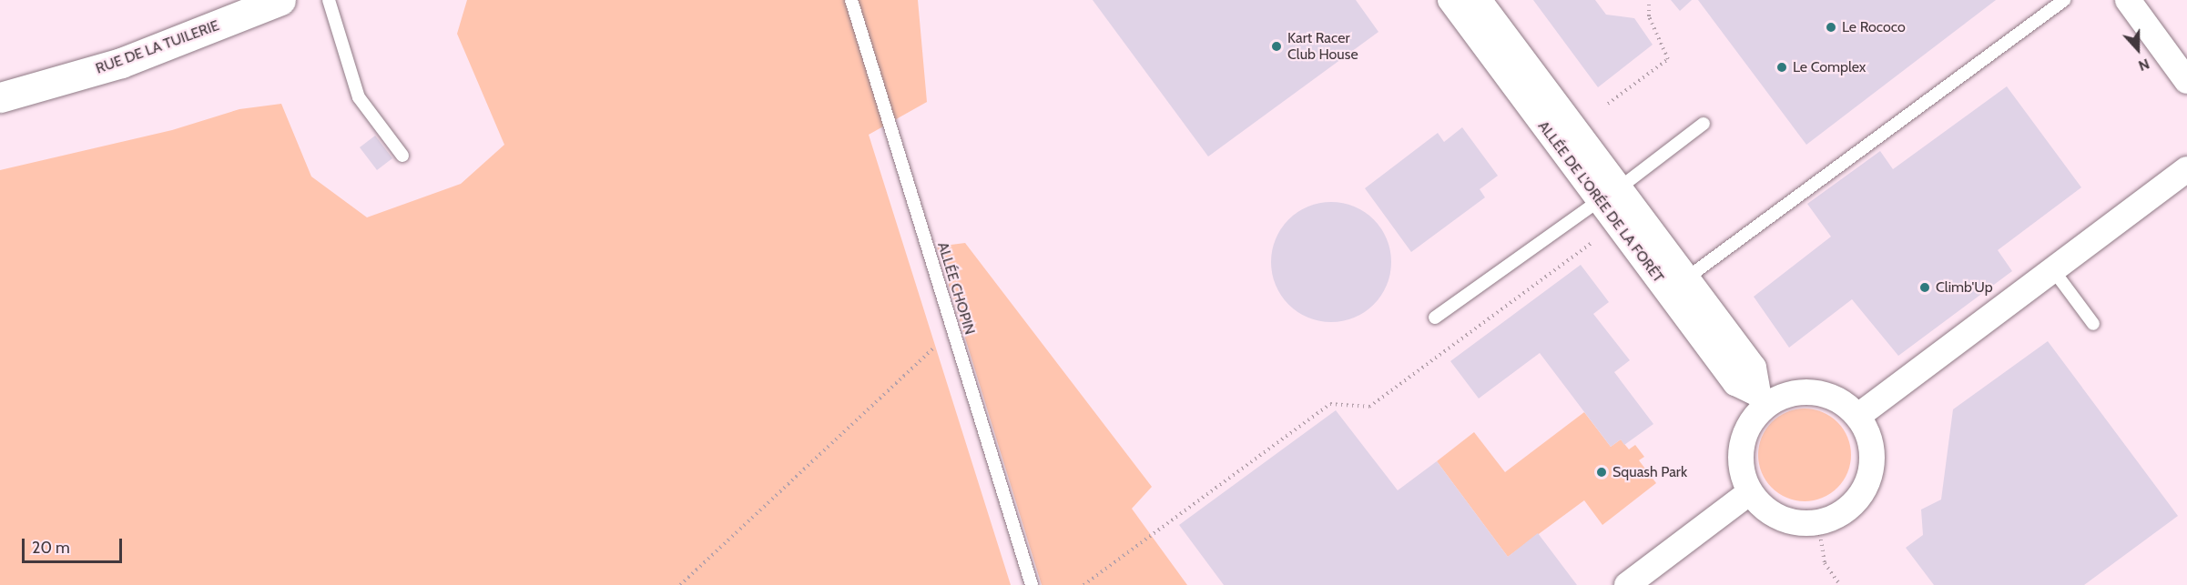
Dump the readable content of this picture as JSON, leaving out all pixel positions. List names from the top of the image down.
{
  "streets": {
    "street": ["RUE DE LA TUILERIE", "ALLÉE DE L'ORÉE DE LA FORÊT"],
    "lane": ["ALLÉE CHOPIN"]
  },
  "places": [
    "Le Rococo",
    "Kart Racer Club House",
    "Le Complex",
    "Climb'Up",
    "Squash Park"
  ],
  "scale_bar": "20 m",
  "north": "bottom"
}
